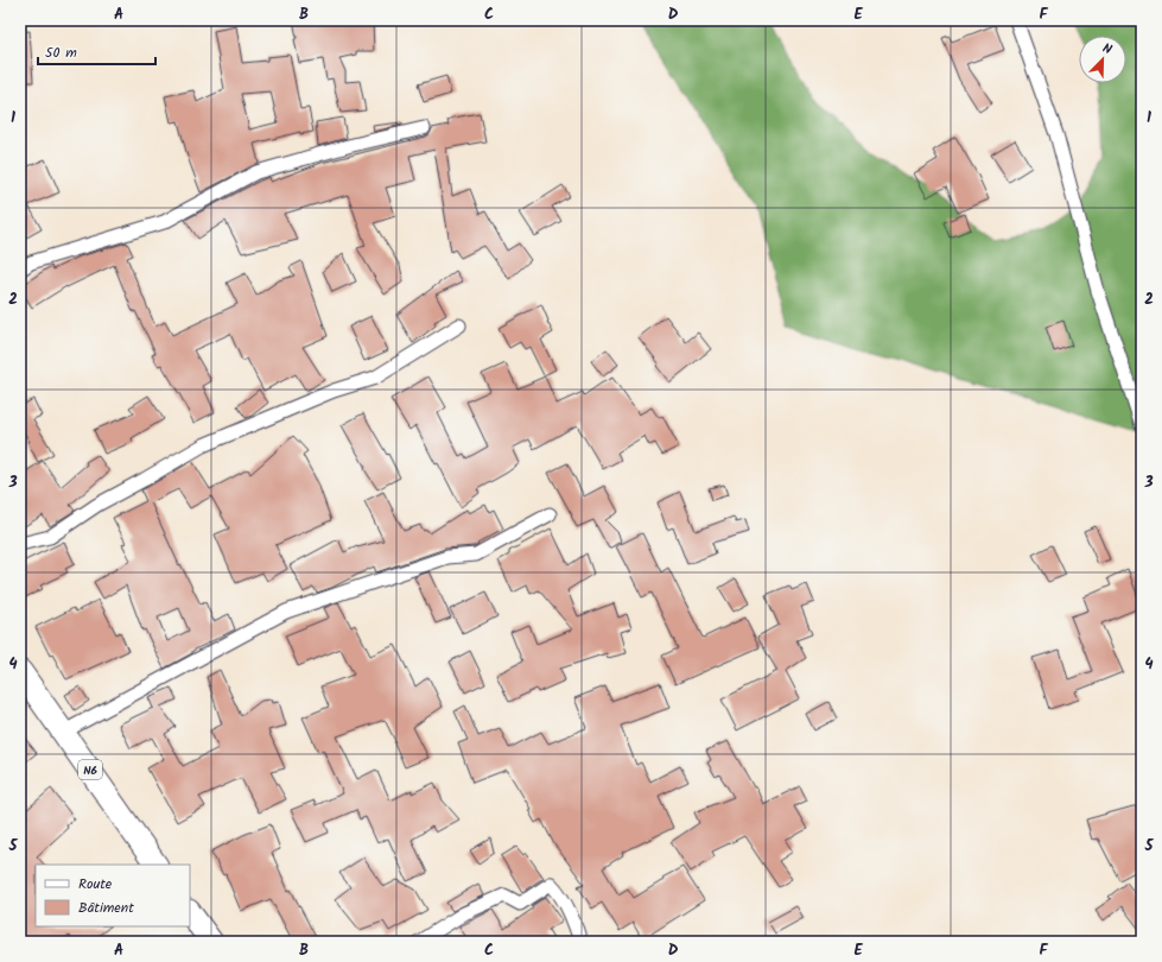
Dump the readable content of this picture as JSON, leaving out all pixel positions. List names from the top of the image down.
{
  "streets": {
    "highway": ["N6"]
  },
  "legend": ["Route", "Bâtiment"],
  "scale_bar": "50 m",
  "north": "top right",
  "grid": {
    "columns": [
      "A",
      "B",
      "C",
      "D",
      "E",
      "F"
    ],
    "rows": [
      "1",
      "2",
      "3",
      "4",
      "5"
    ]
  }
}
